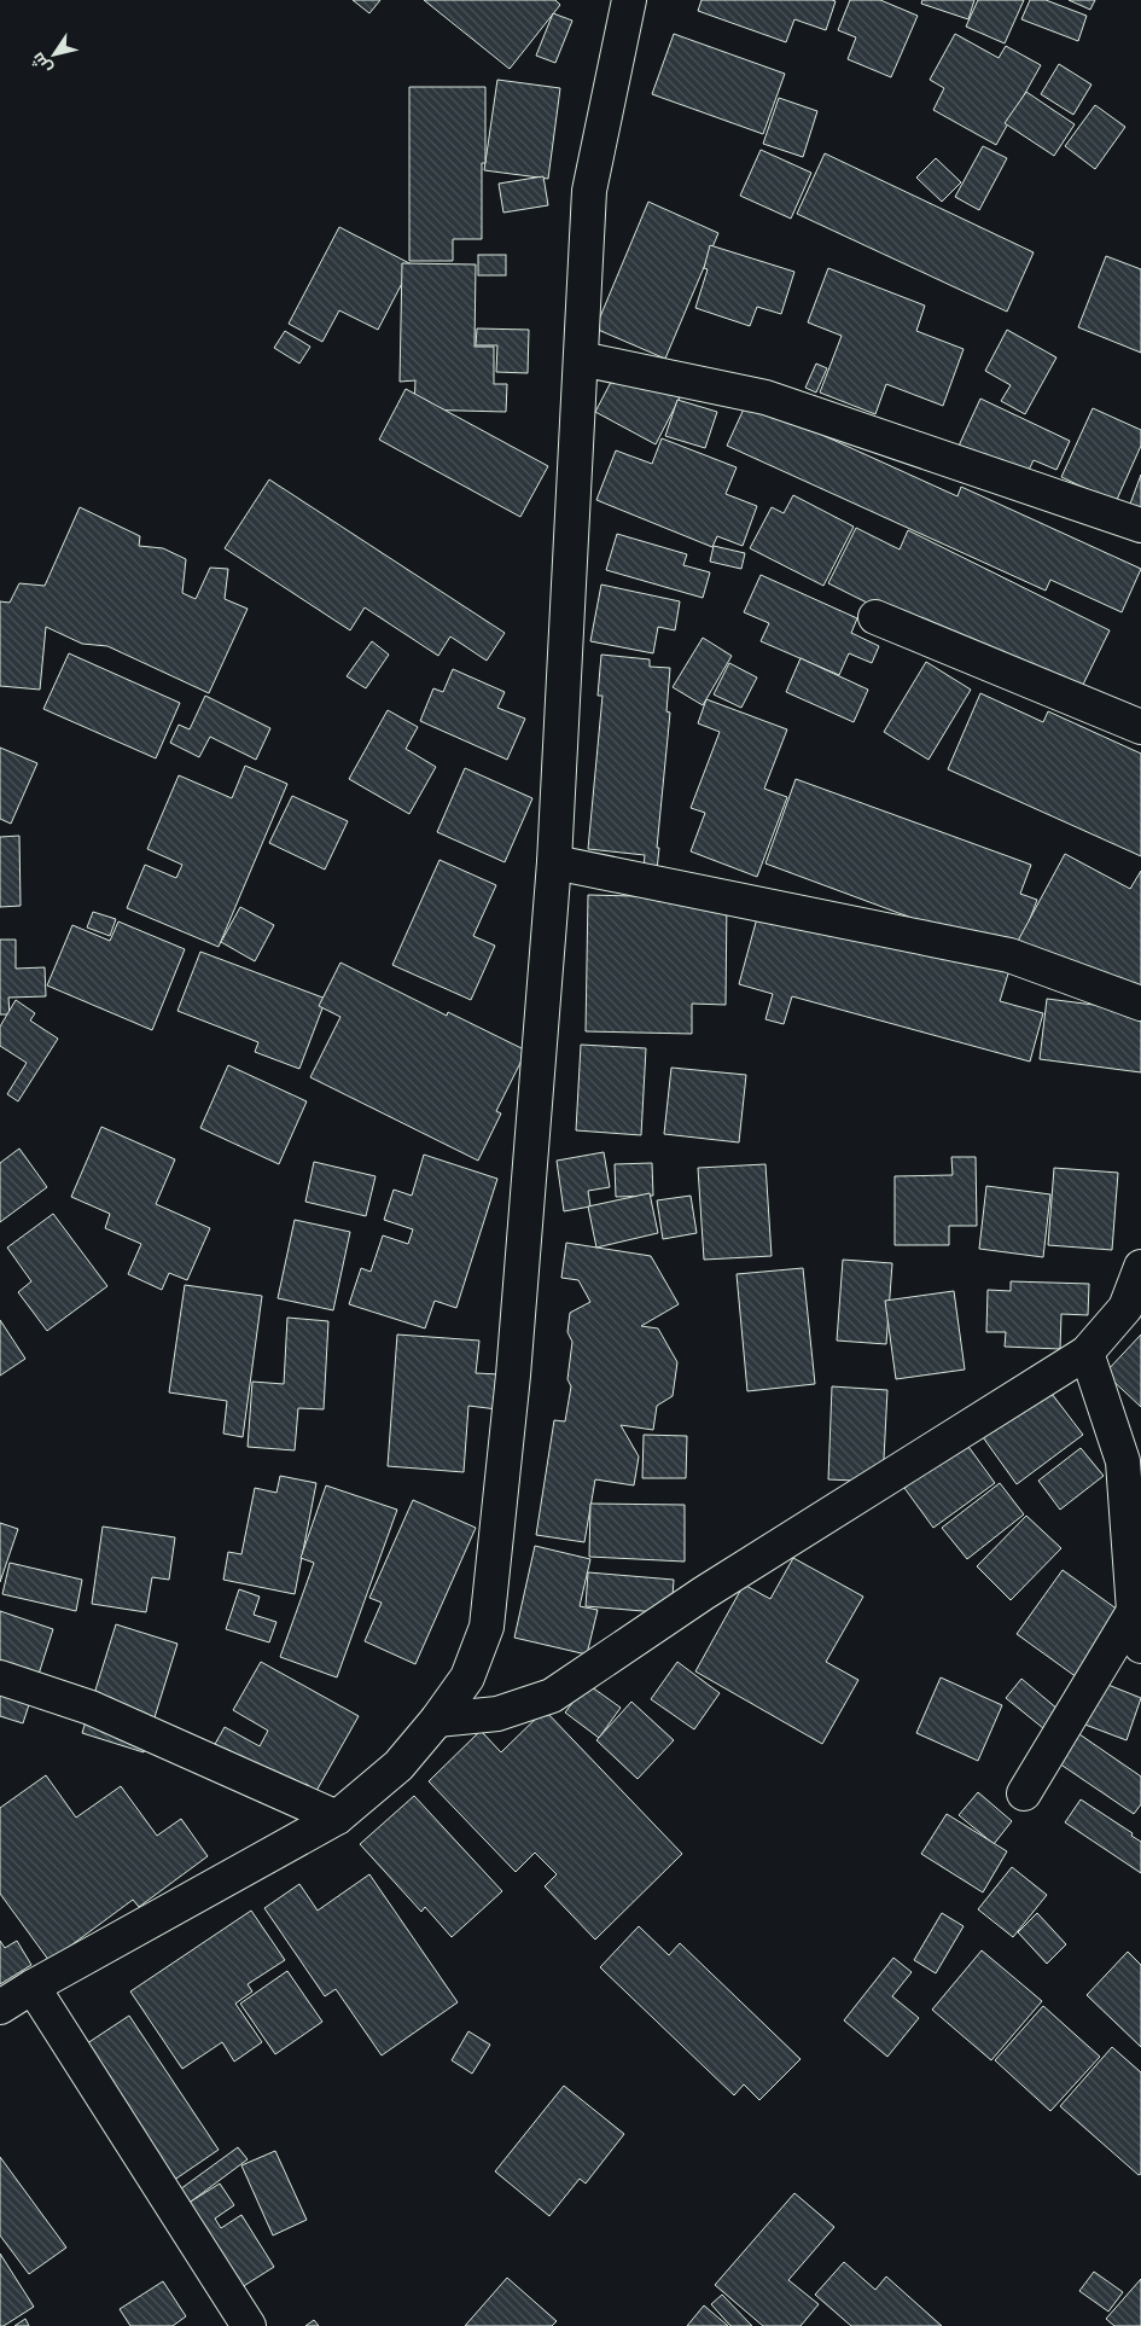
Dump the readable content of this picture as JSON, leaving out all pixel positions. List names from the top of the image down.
{
  "north": "bottom left"
}
